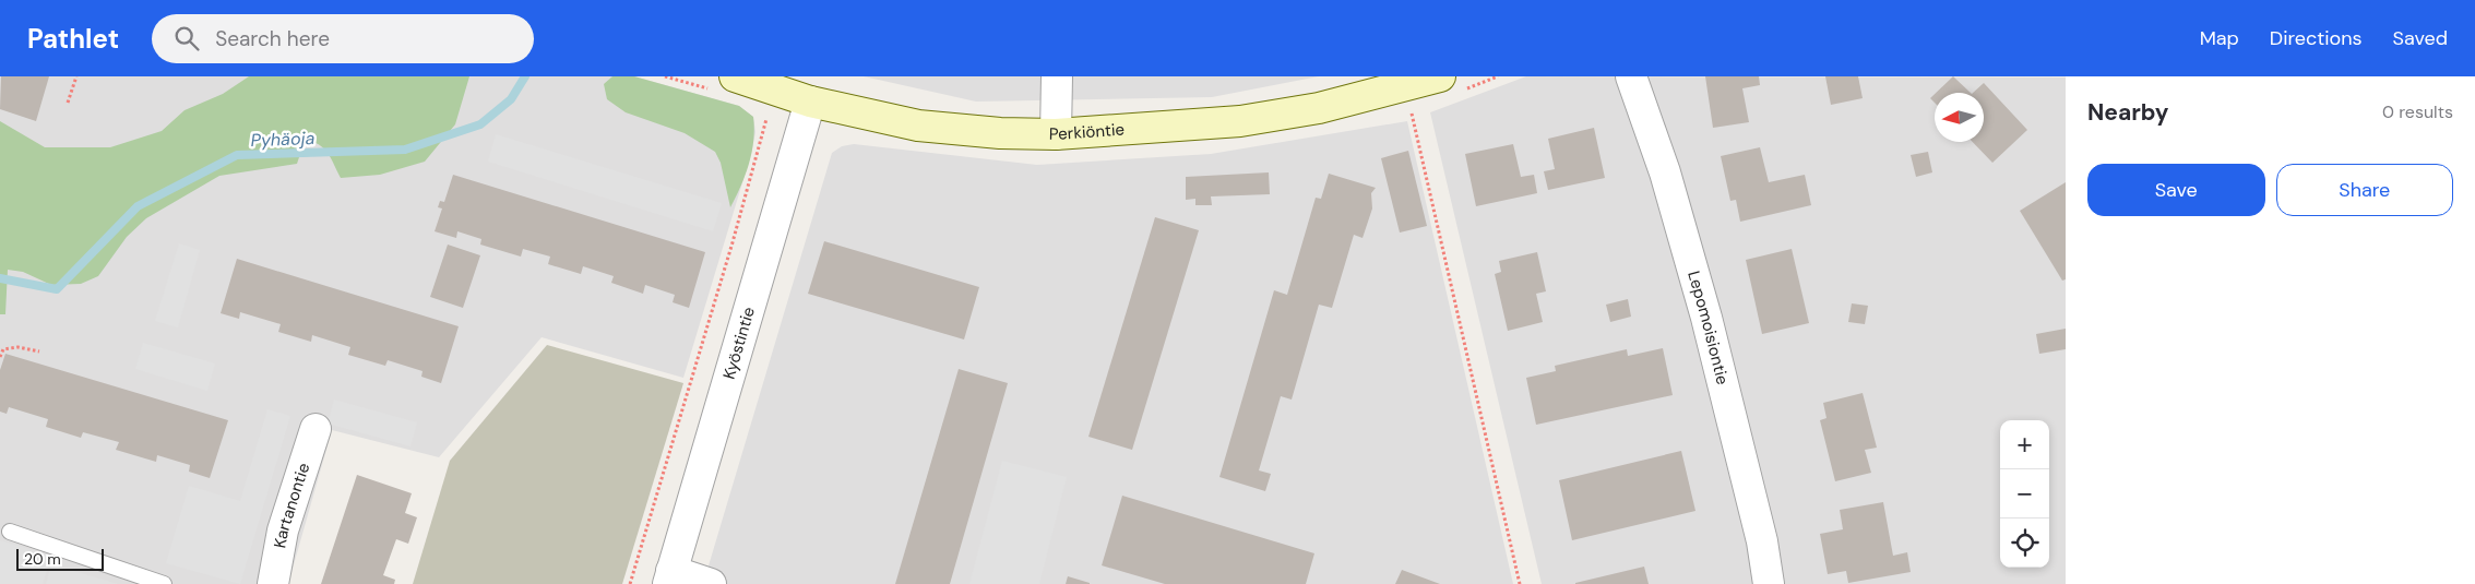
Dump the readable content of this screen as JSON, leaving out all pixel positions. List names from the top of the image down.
{
  "streets": {
    "street": [
      "Perkiöntie",
      "Lepomoisiontie",
      "Kyöstintie",
      "Kartanontie"
    ]
  },
  "crossings": [
    ["Perkiöntie", "Kyöstintie"]
  ],
  "water": ["Pyhäoja"],
  "scale_bar": "20 m",
  "north": "left",
  "page": {
    "header": "Pathlet",
    "search": "Search here",
    "nav": ["Map", "Directions", "Saved"],
    "heading": ["Nearby", "0 results"],
    "buttons": ["Save", "Share"],
    "map_buttons": ["+", "−"],
    "scale": "20 m"
  }
}
